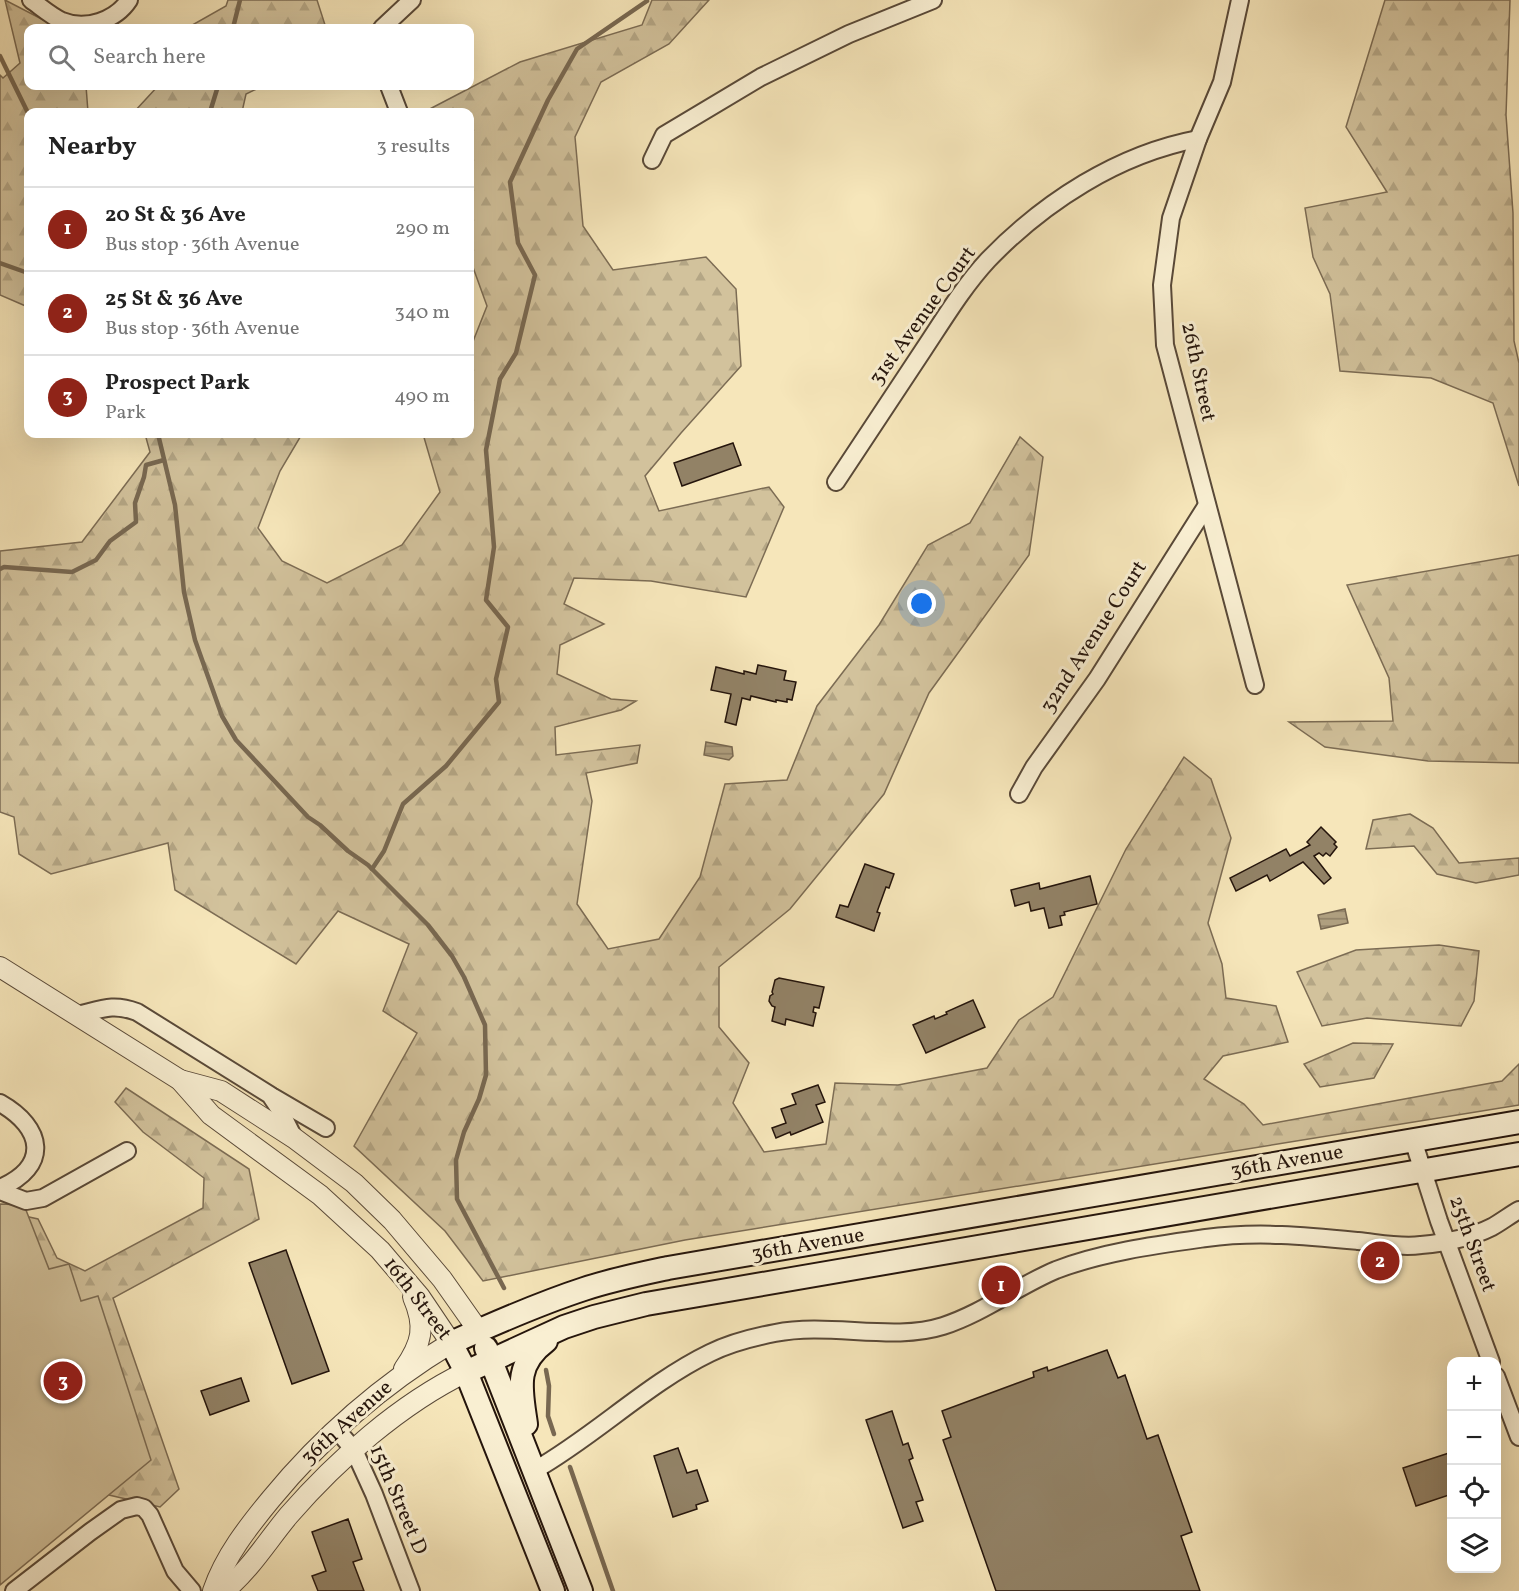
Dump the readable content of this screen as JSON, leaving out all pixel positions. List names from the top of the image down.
{
  "streets": {
    "main road": ["36th Avenue", "16th Street"],
    "street": [
      "31st Avenue Court",
      "26th Street",
      "32nd Avenue Court",
      "25th Street",
      "15th Street D"
    ]
  },
  "crossings": [
    ["31st Avenue Court", "26th Street"],
    ["26th Street", "32nd Avenue Court"],
    ["36th Avenue", "25th Street"],
    ["36th Avenue", "16th Street"],
    ["36th Avenue", "15th Street D"]
  ],
  "page": {
    "search": "Search here",
    "heading": ["Nearby", "3 results"],
    "list": [
      {
        "mark": "1",
        "name": "20 St & 36 Ave",
        "note": "Bus stop · 36th Avenue",
        "value": "290 m"
      },
      {
        "mark": "2",
        "name": "25 St & 36 Ave",
        "note": "Bus stop · 36th Avenue",
        "value": "340 m"
      },
      {
        "mark": "3",
        "name": "Prospect Park",
        "note": "Park",
        "value": "490 m"
      }
    ],
    "pins": ["2", "1", "3"],
    "map_buttons": ["+", "−"]
  }
}
